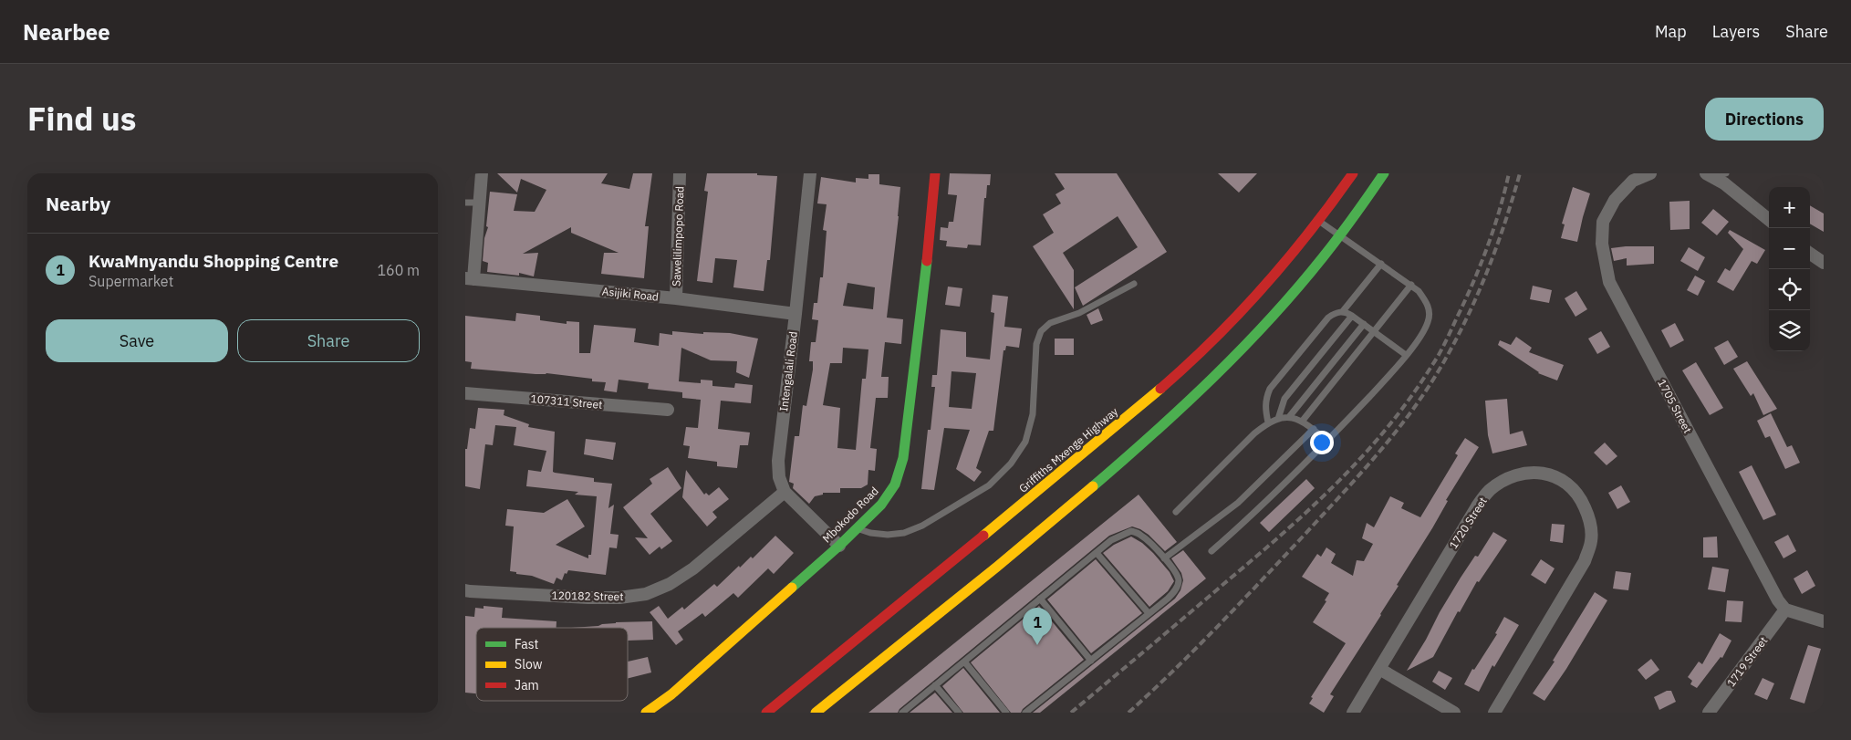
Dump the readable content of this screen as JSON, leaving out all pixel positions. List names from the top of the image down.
{
  "streets": {
    "street": [
      "Sawelilimpopo Road",
      "Asijiki Road",
      "Intengalali Road",
      "107311 Street",
      "1705 Street",
      "Griffiths Mxenge Highway",
      "Mbokodo Road",
      "1720 Street",
      "120182 Street",
      "1719 Street"
    ]
  },
  "crossings": [
    ["Sawelilimpopo Road", "Asijiki Road"],
    ["Asijiki Road", "Intengalali Road"],
    ["Intengalali Road", "120182 Street"],
    ["1705 Street", "1719 Street"]
  ],
  "legend": ["Fast", "Slow", "Jam"],
  "page": {
    "header": "Nearbee",
    "nav": ["Map", "Layers", "Share"],
    "title": "Find us",
    "buttons": [
      "Directions",
      ["Save", "Share"]
    ],
    "heading": "Nearby",
    "map_buttons": ["+", "−"],
    "list": [
      {
        "mark": "1",
        "name": "KwaMnyandu Shopping Centre",
        "note": "Supermarket",
        "value": "160 m"
      }
    ],
    "pins": "1"
  }
}
